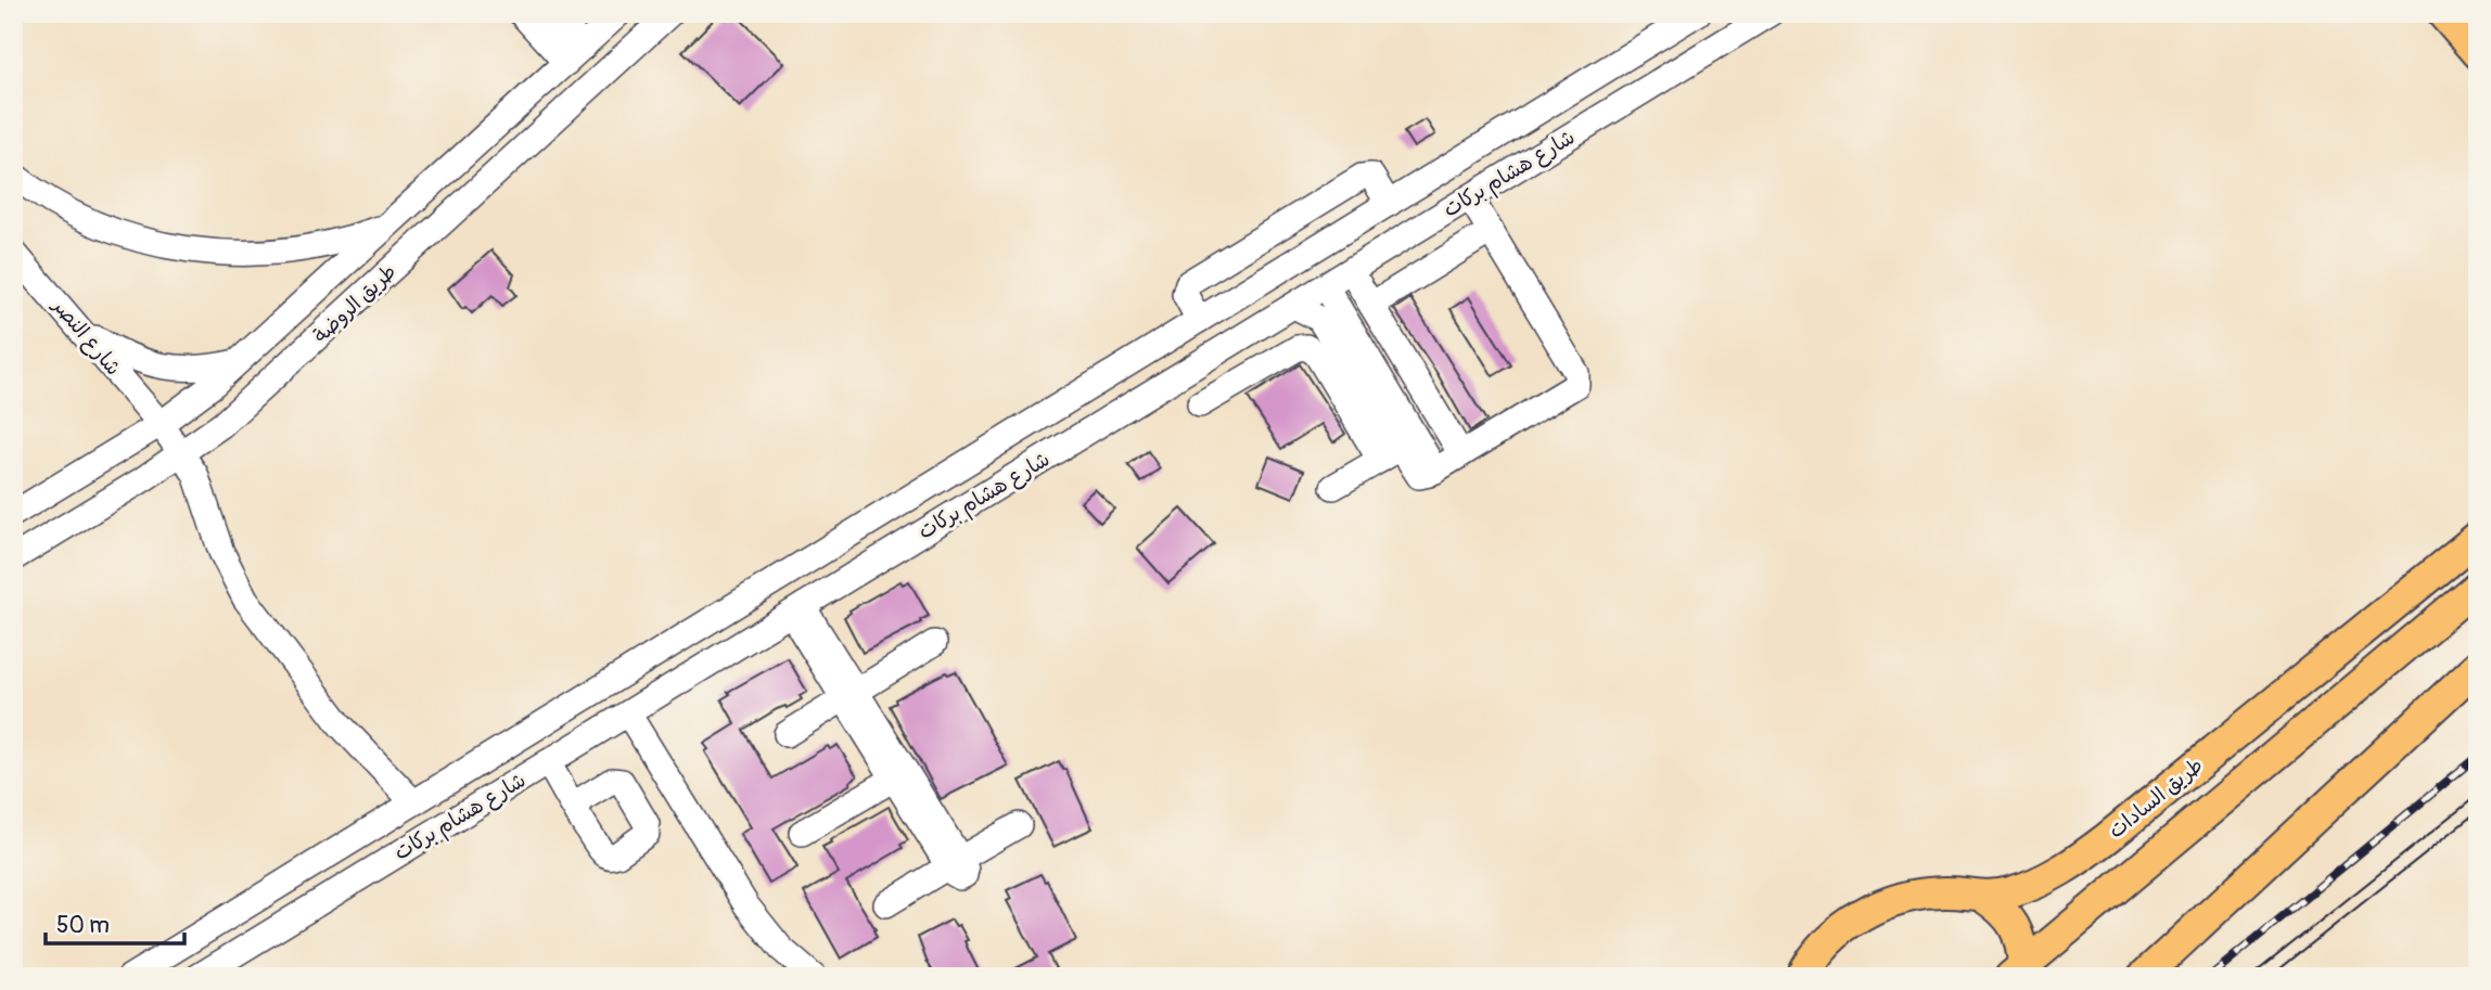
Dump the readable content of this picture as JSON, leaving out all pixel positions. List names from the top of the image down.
{
  "streets": {
    "main road": ["طريق السادات"],
    "street": ["شارع هشام بركات", "طريق الروضة", "شارع النصر"]
  },
  "crossings": [
    ["شارع هشام بركات", "شارع النصر"],
    ["طريق الروضة", "شارع النصر"]
  ],
  "scale_bar": "50 m"
}
